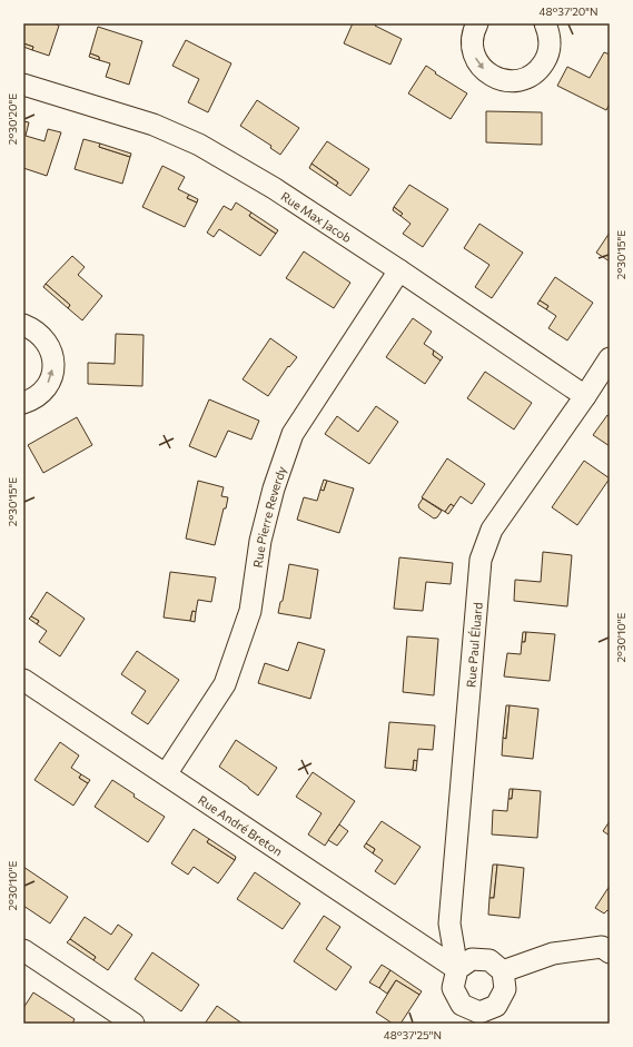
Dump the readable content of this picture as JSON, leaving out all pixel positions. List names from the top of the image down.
{
  "streets": {
    "street": [
      "Rue Max Jacob",
      "Rue Pierre Reverdy",
      "Rue Paul Éluard",
      "Rue André Breton"
    ]
  },
  "crossings": [
    ["Rue Max Jacob", "Rue Pierre Reverdy"],
    ["Rue Max Jacob", "Rue Paul Éluard"],
    ["Rue Pierre Reverdy", "Rue André Breton"],
    ["Rue Paul Éluard", "Rue André Breton"]
  ],
  "coordinates": [
    "48°37'20\"N",
    "2°30'20\"E",
    "2°30'15\"E",
    "2°30'10\"E",
    "48°37'25\"N"
  ]
}
